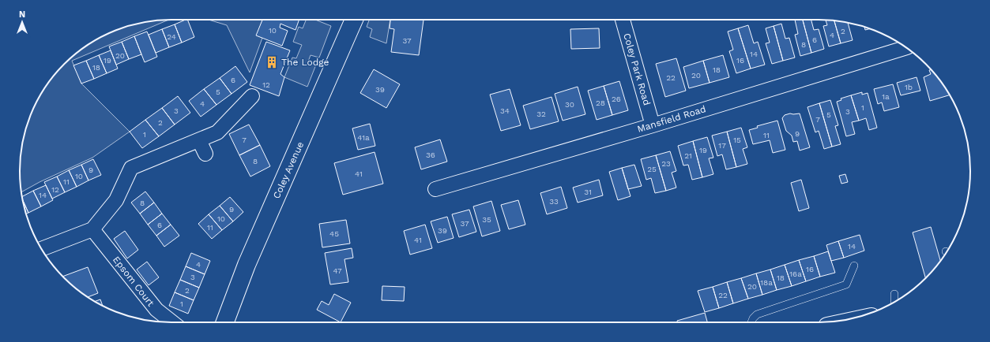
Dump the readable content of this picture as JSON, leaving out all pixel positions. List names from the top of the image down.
{
  "streets": {
    "street": [
      "Coley Park Road",
      "Mansfield Road",
      "Coley Avenue",
      "Epsom Court"
    ]
  },
  "crossings": [
    ["Coley Park Road", "Mansfield Road"]
  ],
  "places": {
    "building": ["The Lodge"]
  },
  "house_numbers": [
    "10",
    "2",
    "4",
    "24",
    "6",
    "37",
    "8",
    "14",
    "20",
    "19",
    "16",
    "18",
    "18",
    "20",
    "22",
    "6",
    "12",
    "1b",
    "39",
    "5",
    "1a",
    "26",
    "28",
    "4",
    "30",
    "1",
    "3",
    "34",
    "3",
    "32",
    "5",
    "7",
    "2",
    "9",
    "1",
    "11",
    "41a",
    "7",
    "15",
    "17",
    "19",
    "36",
    "21",
    "8",
    "23",
    "25",
    "9",
    "41",
    "10",
    "11",
    "12",
    "31",
    "14",
    "33",
    "8",
    "9",
    "10",
    "35",
    "37",
    "6",
    "11",
    "39",
    "45",
    "41",
    "14",
    "4",
    "16",
    "47",
    "16a",
    "3",
    "18",
    "18a",
    "20",
    "2",
    "22",
    "1"
  ],
  "north": "top"
}
